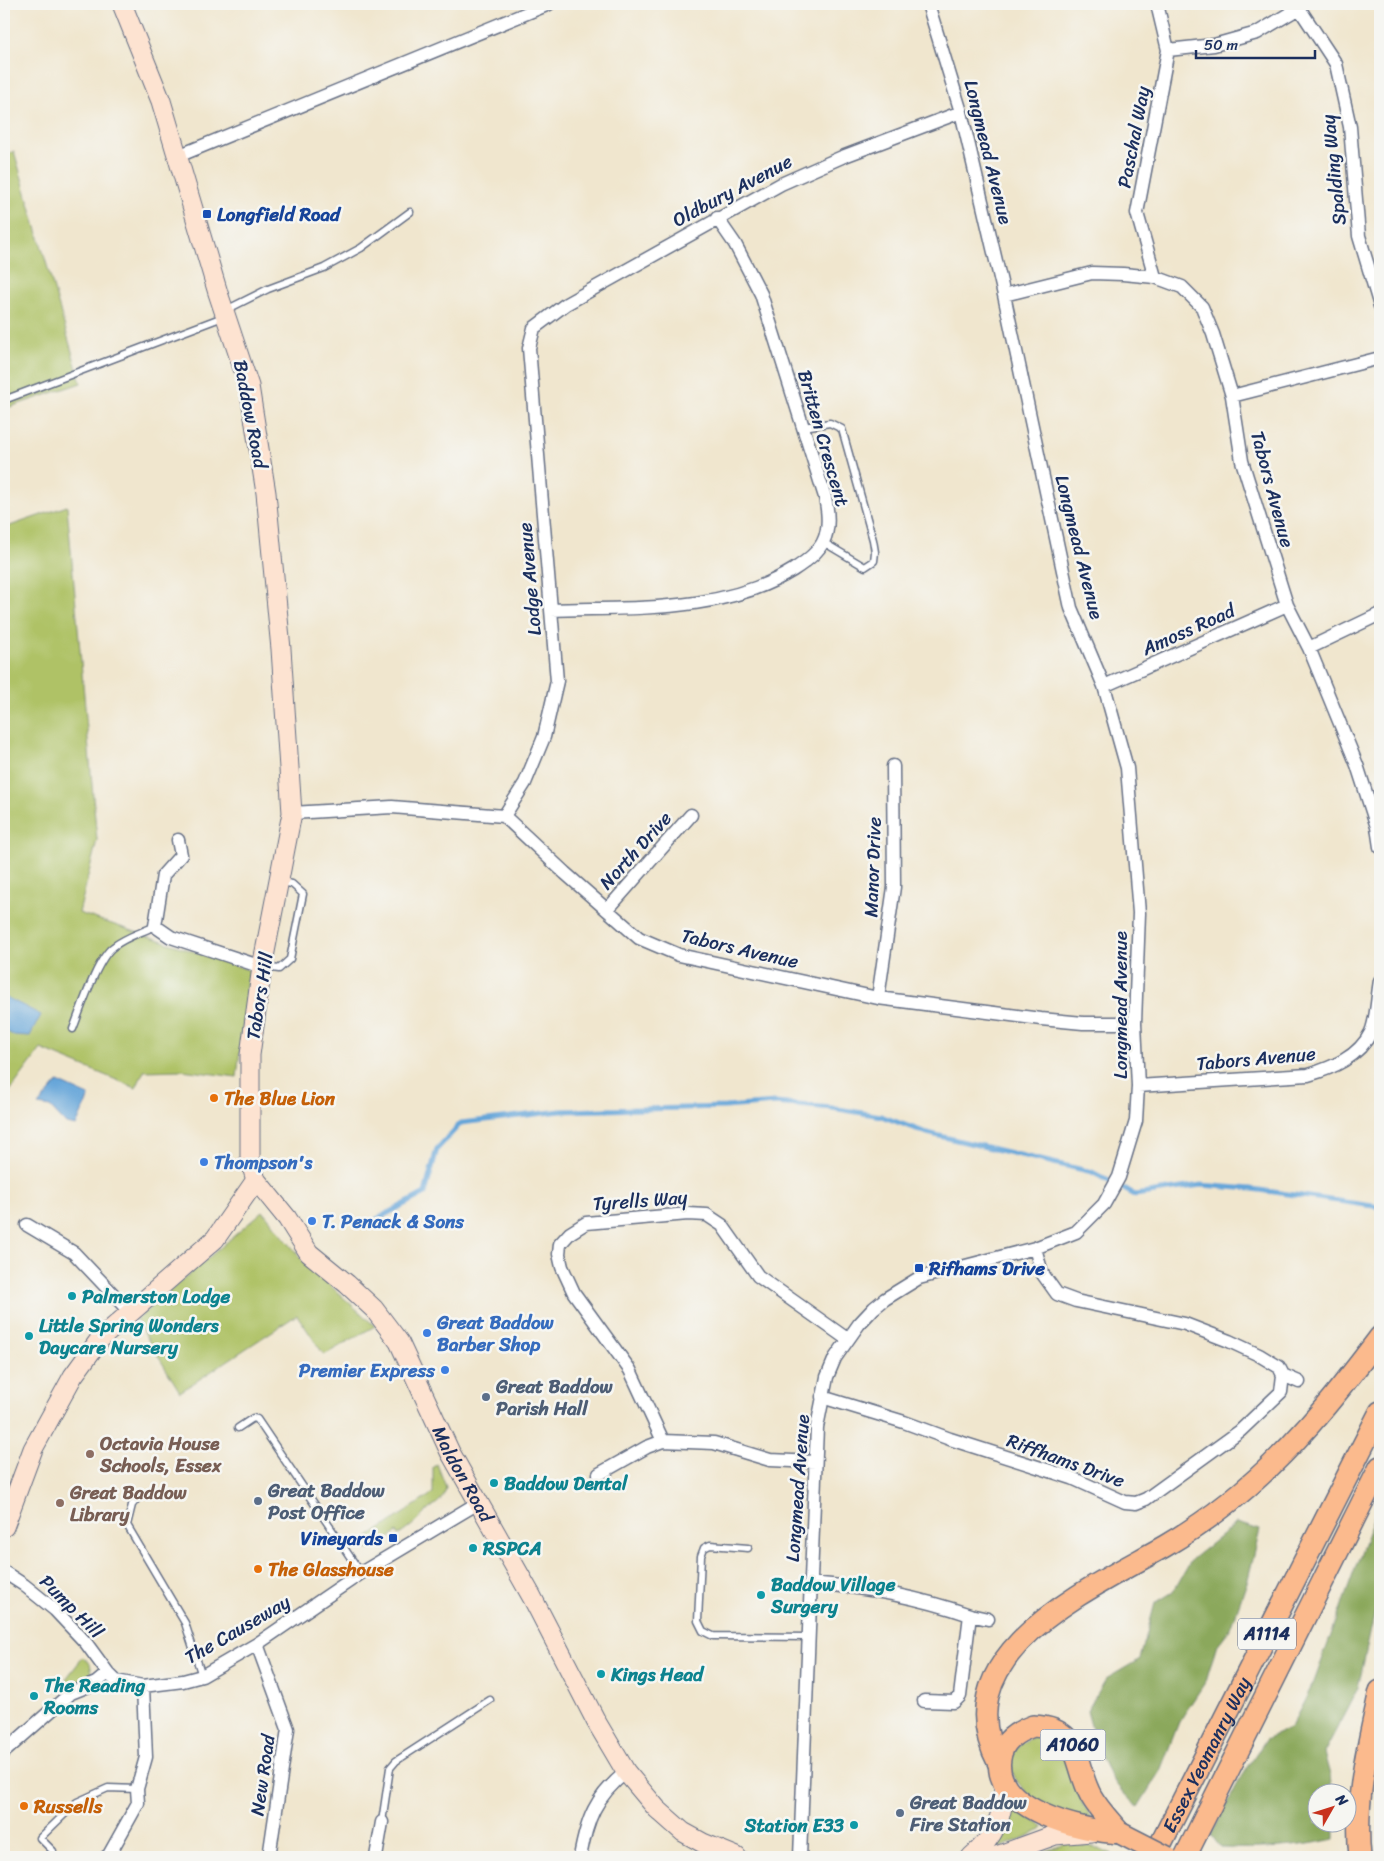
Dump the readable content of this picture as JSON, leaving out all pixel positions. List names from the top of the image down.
{
  "streets": {
    "main road": ["A1114", "A1060", "Essex Yeomanry Way"],
    "street": [
      "Paschal Way",
      "Longmead Avenue",
      "Spalding Way",
      "Oldbury Avenue",
      "Baddow Road",
      "Britten Crescent",
      "Tabors Avenue",
      "Lodge Avenue",
      "Amoss Road",
      "North Drive",
      "Manor Drive",
      "Tabors Hill",
      "Tyrells Way",
      "Riffhams Drive",
      "Maldon Road",
      "Pump Hill",
      "The Causeway",
      "New Road"
    ]
  },
  "crossings": [
    ["Paschal Way", "Spalding Way"],
    ["Paschal Way", "Tabors Avenue"],
    ["Longmead Avenue", "Oldbury Avenue"],
    ["Longmead Avenue", "Tabors Avenue"],
    ["Longmead Avenue", "Amoss Road"],
    ["Longmead Avenue", "Tyrells Way"],
    ["Longmead Avenue", "Riffhams Drive"],
    ["Oldbury Avenue", "Britten Crescent"],
    ["Oldbury Avenue", "Lodge Avenue"],
    ["Baddow Road", "Tabors Hill"],
    ["Tabors Avenue", "Lodge Avenue"],
    ["Tabors Avenue", "Amoss Road"],
    ["Tabors Avenue", "North Drive"],
    ["Tabors Avenue", "Manor Drive"],
    ["Tabors Hill", "Maldon Road"],
    ["Maldon Road", "The Causeway"],
    ["Pump Hill", "The Causeway"],
    ["The Causeway", "New Road"]
  ],
  "places": {
    "transit": ["Longfield Road", "Rifhams Drive", "Vineyards"],
    "other": [
      "The Blue Lion",
      "Thompson's",
      "T. Penack & Sons",
      "Palmerston Lodge",
      "Great Baddow Barber Shop",
      "Little Spring Wonders Daycare Nursery",
      "Premier Express",
      "Great Baddow Parish Hall",
      "Octavia House Schools, Essex",
      "Baddow Dental",
      "Great Baddow Post Office",
      "Great Baddow Library",
      "RSPCA",
      "The Glasshouse",
      "Baddow Village Surgery",
      "Kings Head",
      "The Reading Rooms",
      "Russells",
      "Great Baddow Fire Station",
      "Station E33"
    ]
  },
  "scale_bar": "50 m",
  "north": "top right"
}
